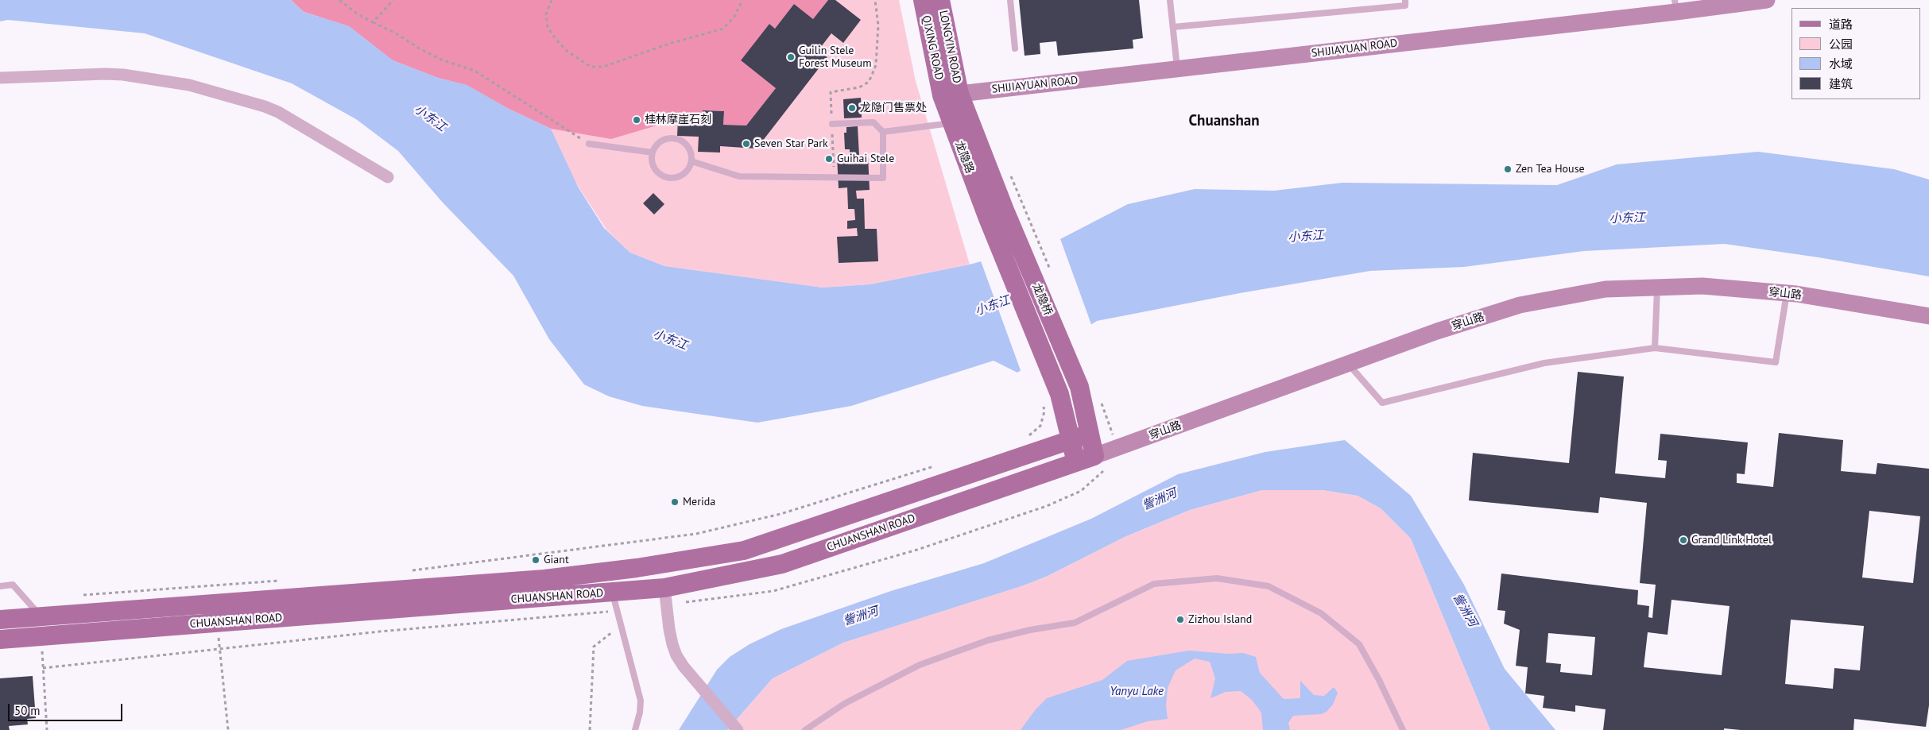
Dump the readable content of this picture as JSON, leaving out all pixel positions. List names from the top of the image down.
{
  "streets": {
    "main road": [
      "LONGYIN ROAD",
      "QIXING ROAD",
      "SHIJIAYUAN ROAD",
      "龙隐路",
      "穿山路",
      "龙隐桥",
      "CHUANSHAN ROAD"
    ]
  },
  "crossings": [
    ["LONGYIN ROAD", "QIXING ROAD"],
    ["LONGYIN ROAD", "SHIJIAYUAN ROAD"],
    ["LONGYIN ROAD", "龙隐路"],
    ["QIXING ROAD", "SHIJIAYUAN ROAD"],
    ["QIXING ROAD", "龙隐路"],
    ["SHIJIAYUAN ROAD", "龙隐路"],
    ["龙隐路", "龙隐桥"],
    ["穿山路", "CHUANSHAN ROAD"],
    ["龙隐桥", "CHUANSHAN ROAD"]
  ],
  "districts": ["Chuanshan"],
  "water": ["小东江", "訾洲河", "Yanyu Lake"],
  "places": [
    "Guilin Stele Forest Museum",
    "龙隐门售票处",
    "桂林摩崖石刻",
    "Seven Star Park",
    "Guihai Stele",
    "Zen Tea House",
    "Merida",
    "Grand Link Hotel",
    "Giant",
    "Zizhou Island"
  ],
  "legend": [
    "道路",
    "公园",
    "水域",
    "建筑"
  ],
  "scale_bar": "50 m"
}
